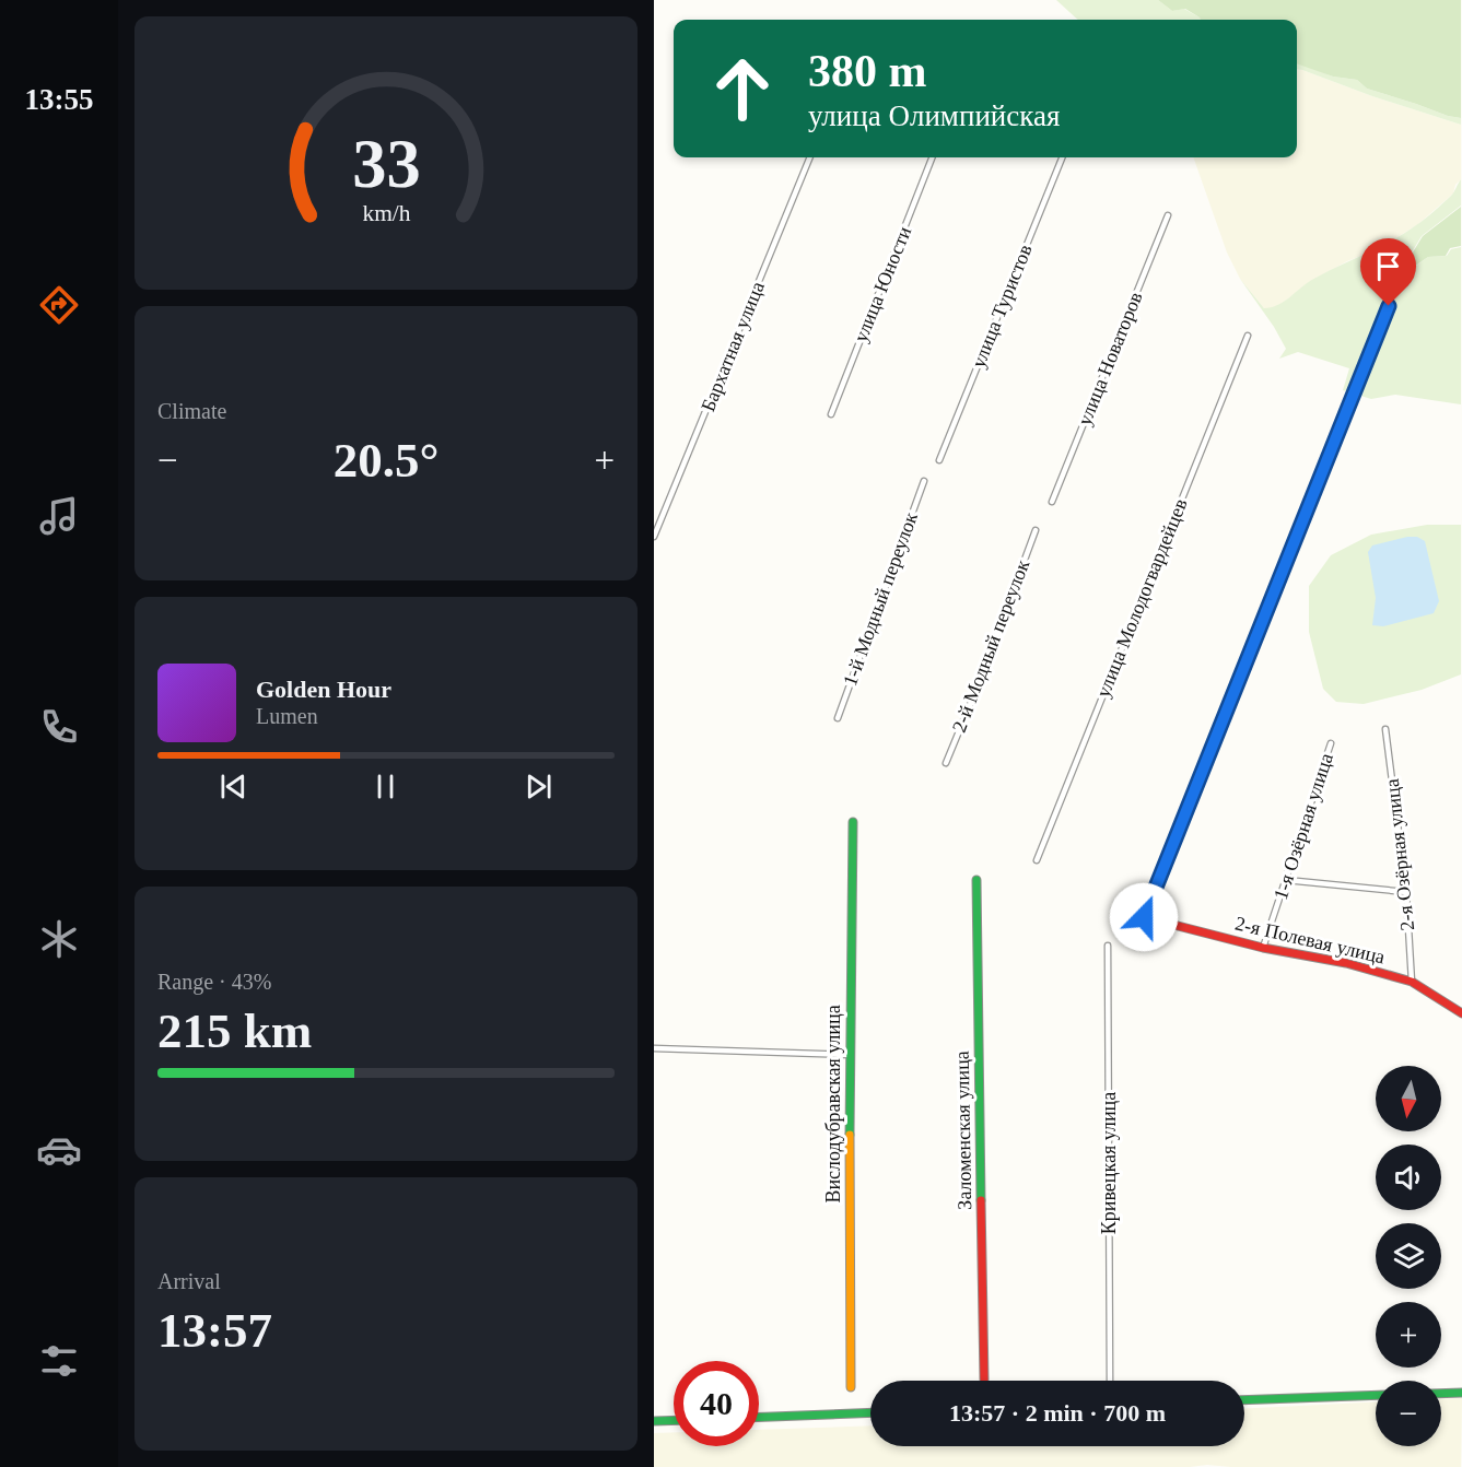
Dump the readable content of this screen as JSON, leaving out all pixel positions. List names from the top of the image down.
{
  "streets": {
    "street": [
      "улица Юности",
      "улица Туристов",
      "Бархатная улица",
      "улица Новаторов",
      "улица Молодогвардейцев",
      "1-й Модный переулок",
      "2-й Модный переулок",
      "1-я Озёрная улица",
      "2-я Озёрная улица",
      "2-я Полевая улица",
      "Вислодубравская улица",
      "Заломенская улица",
      "Кривецкая улица"
    ]
  },
  "crossings": [
    ["1-я Озёрная улица", "2-я Полевая улица"],
    ["2-я Озёрная улица", "2-я Полевая улица"]
  ],
  "north": "bottom",
  "page": {
    "tabs": "13:55",
    "turn": ["380 m", "улица Олимпийская"],
    "tile": [
      "Climate",
      ["Range · 43%", "215 km"],
      ["Arrival", "13:57"]
    ],
    "heat": ["−", "20.5°", "+"],
    "song": ["Golden Hour", "Lumen"],
    "map_buttons": ["+", "−"],
    "limit": "40",
    "trip": "13:57 · 2 min · 700 m",
    "gauge": ["33", "km/h"]
  }
}
